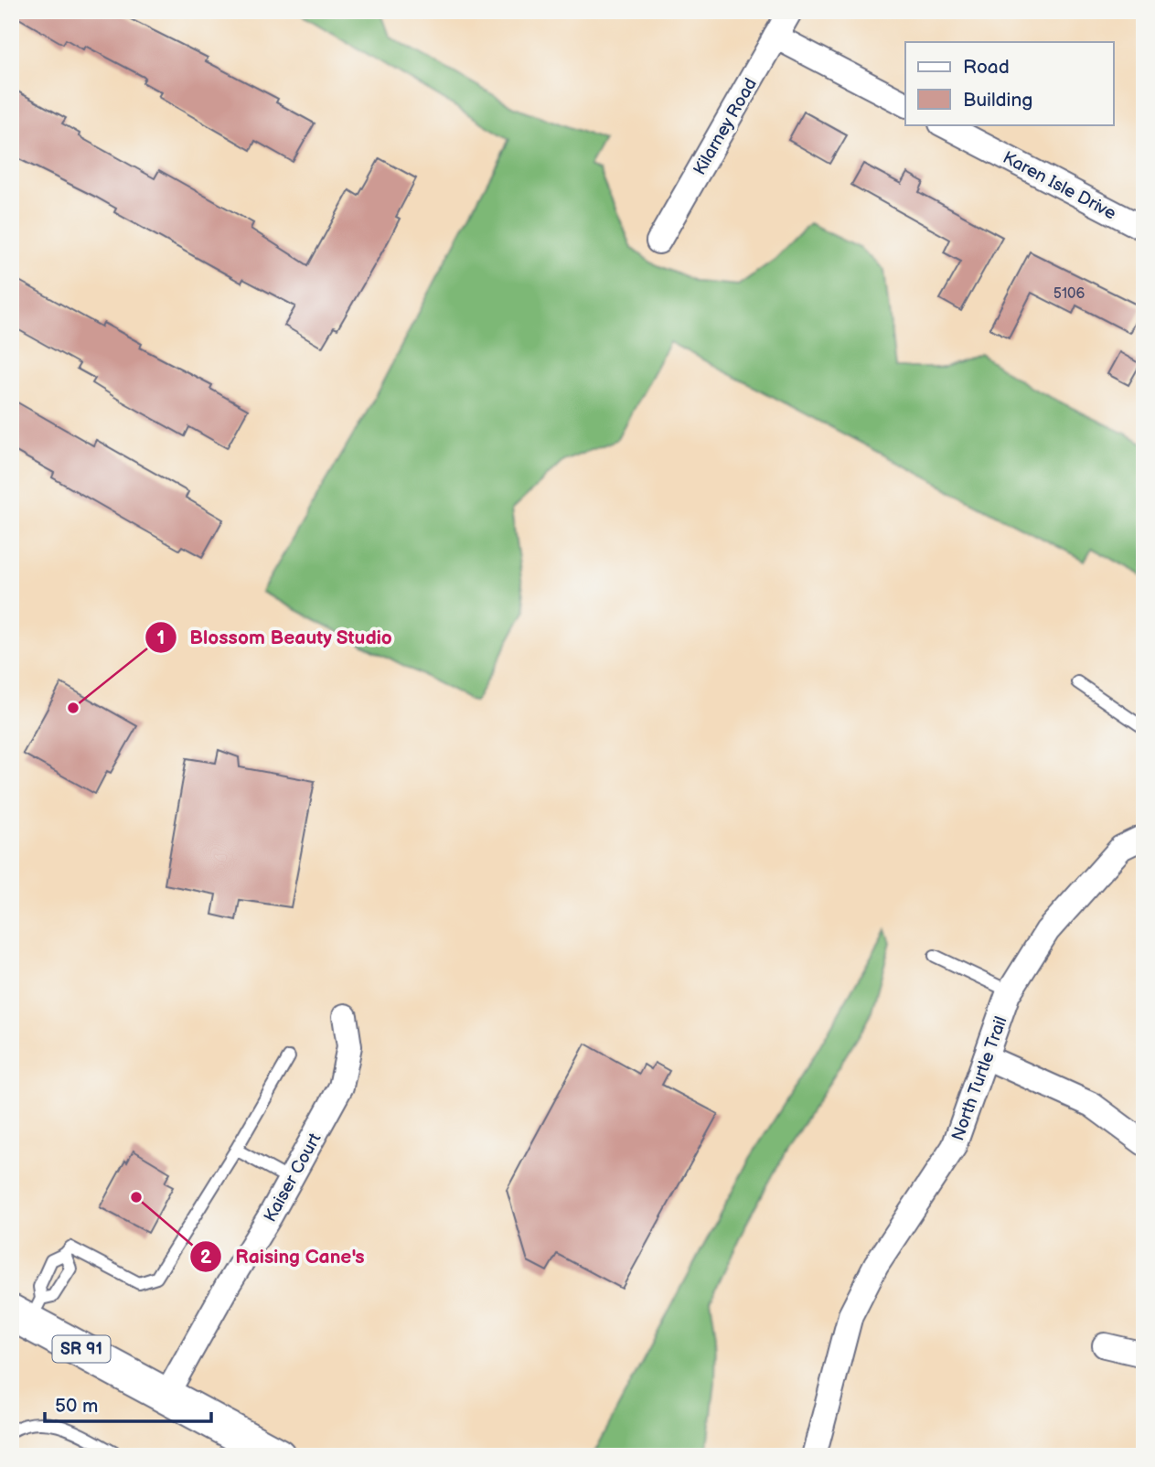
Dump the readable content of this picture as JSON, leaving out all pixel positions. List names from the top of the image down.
{
  "streets": {
    "main road": ["SR 91"],
    "street": [
      "Kilarney Road",
      "Karen Isle Drive",
      "North Turtle Trail",
      "Kaiser Court"
    ]
  },
  "crossings": [
    ["Kaiser Court", "SR 91"]
  ],
  "places": ["Blossom Beauty Studio", "Raising Cane's"],
  "house_numbers": ["5106"],
  "legend": ["Road", "Building"],
  "scale_bar": "50 m"
}
